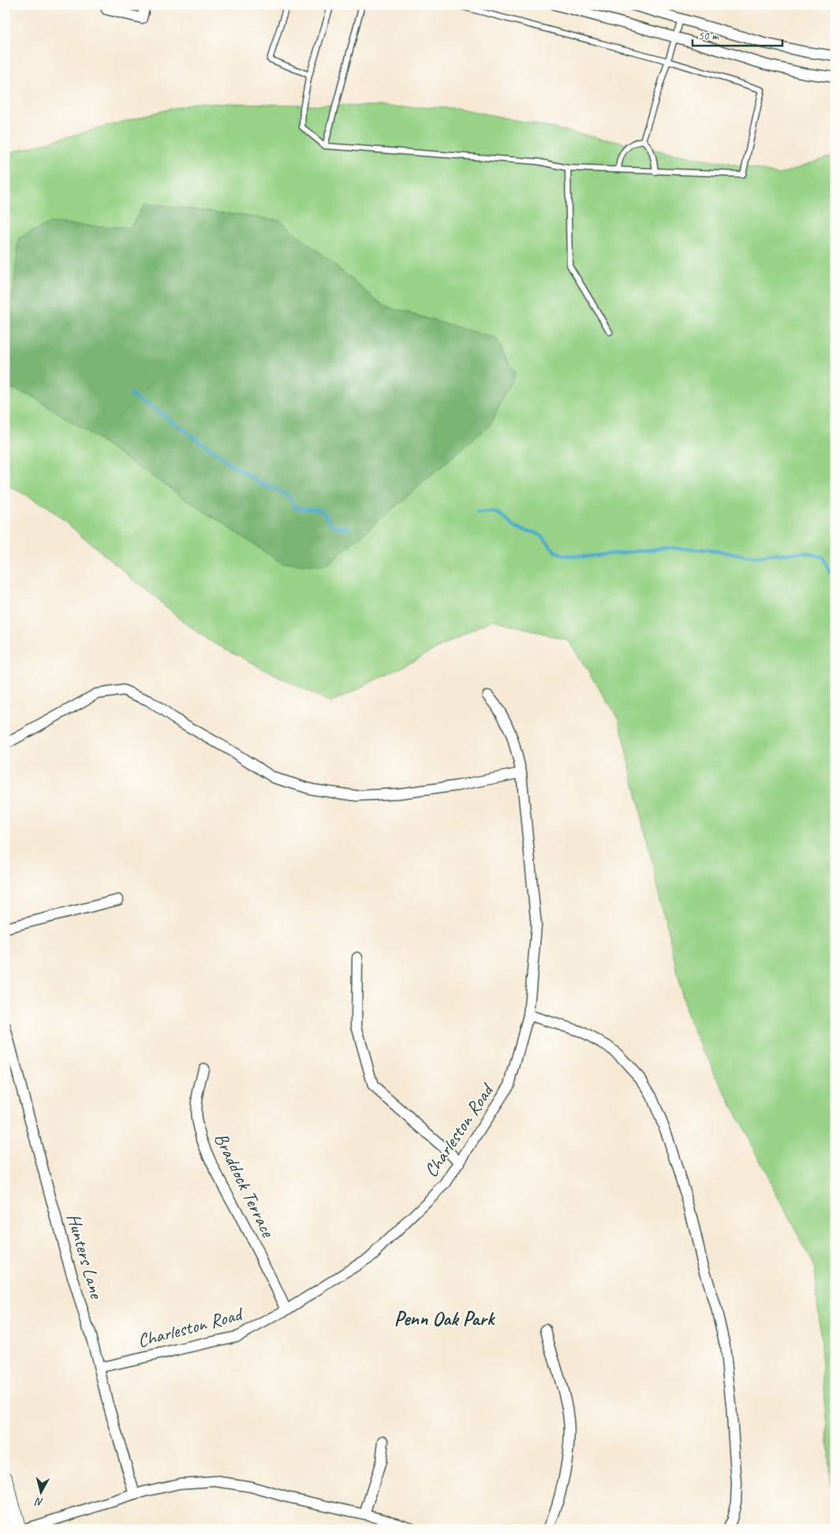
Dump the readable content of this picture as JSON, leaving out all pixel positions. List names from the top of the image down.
{
  "streets": {
    "street": ["Charleston Road", "Braddock Terrace", "Hunters Lane"]
  },
  "crossings": [
    ["Charleston Road", "Braddock Terrace"],
    ["Charleston Road", "Hunters Lane"]
  ],
  "districts": ["Penn Oak Park"],
  "scale_bar": "50 m",
  "north": "bottom"
}
